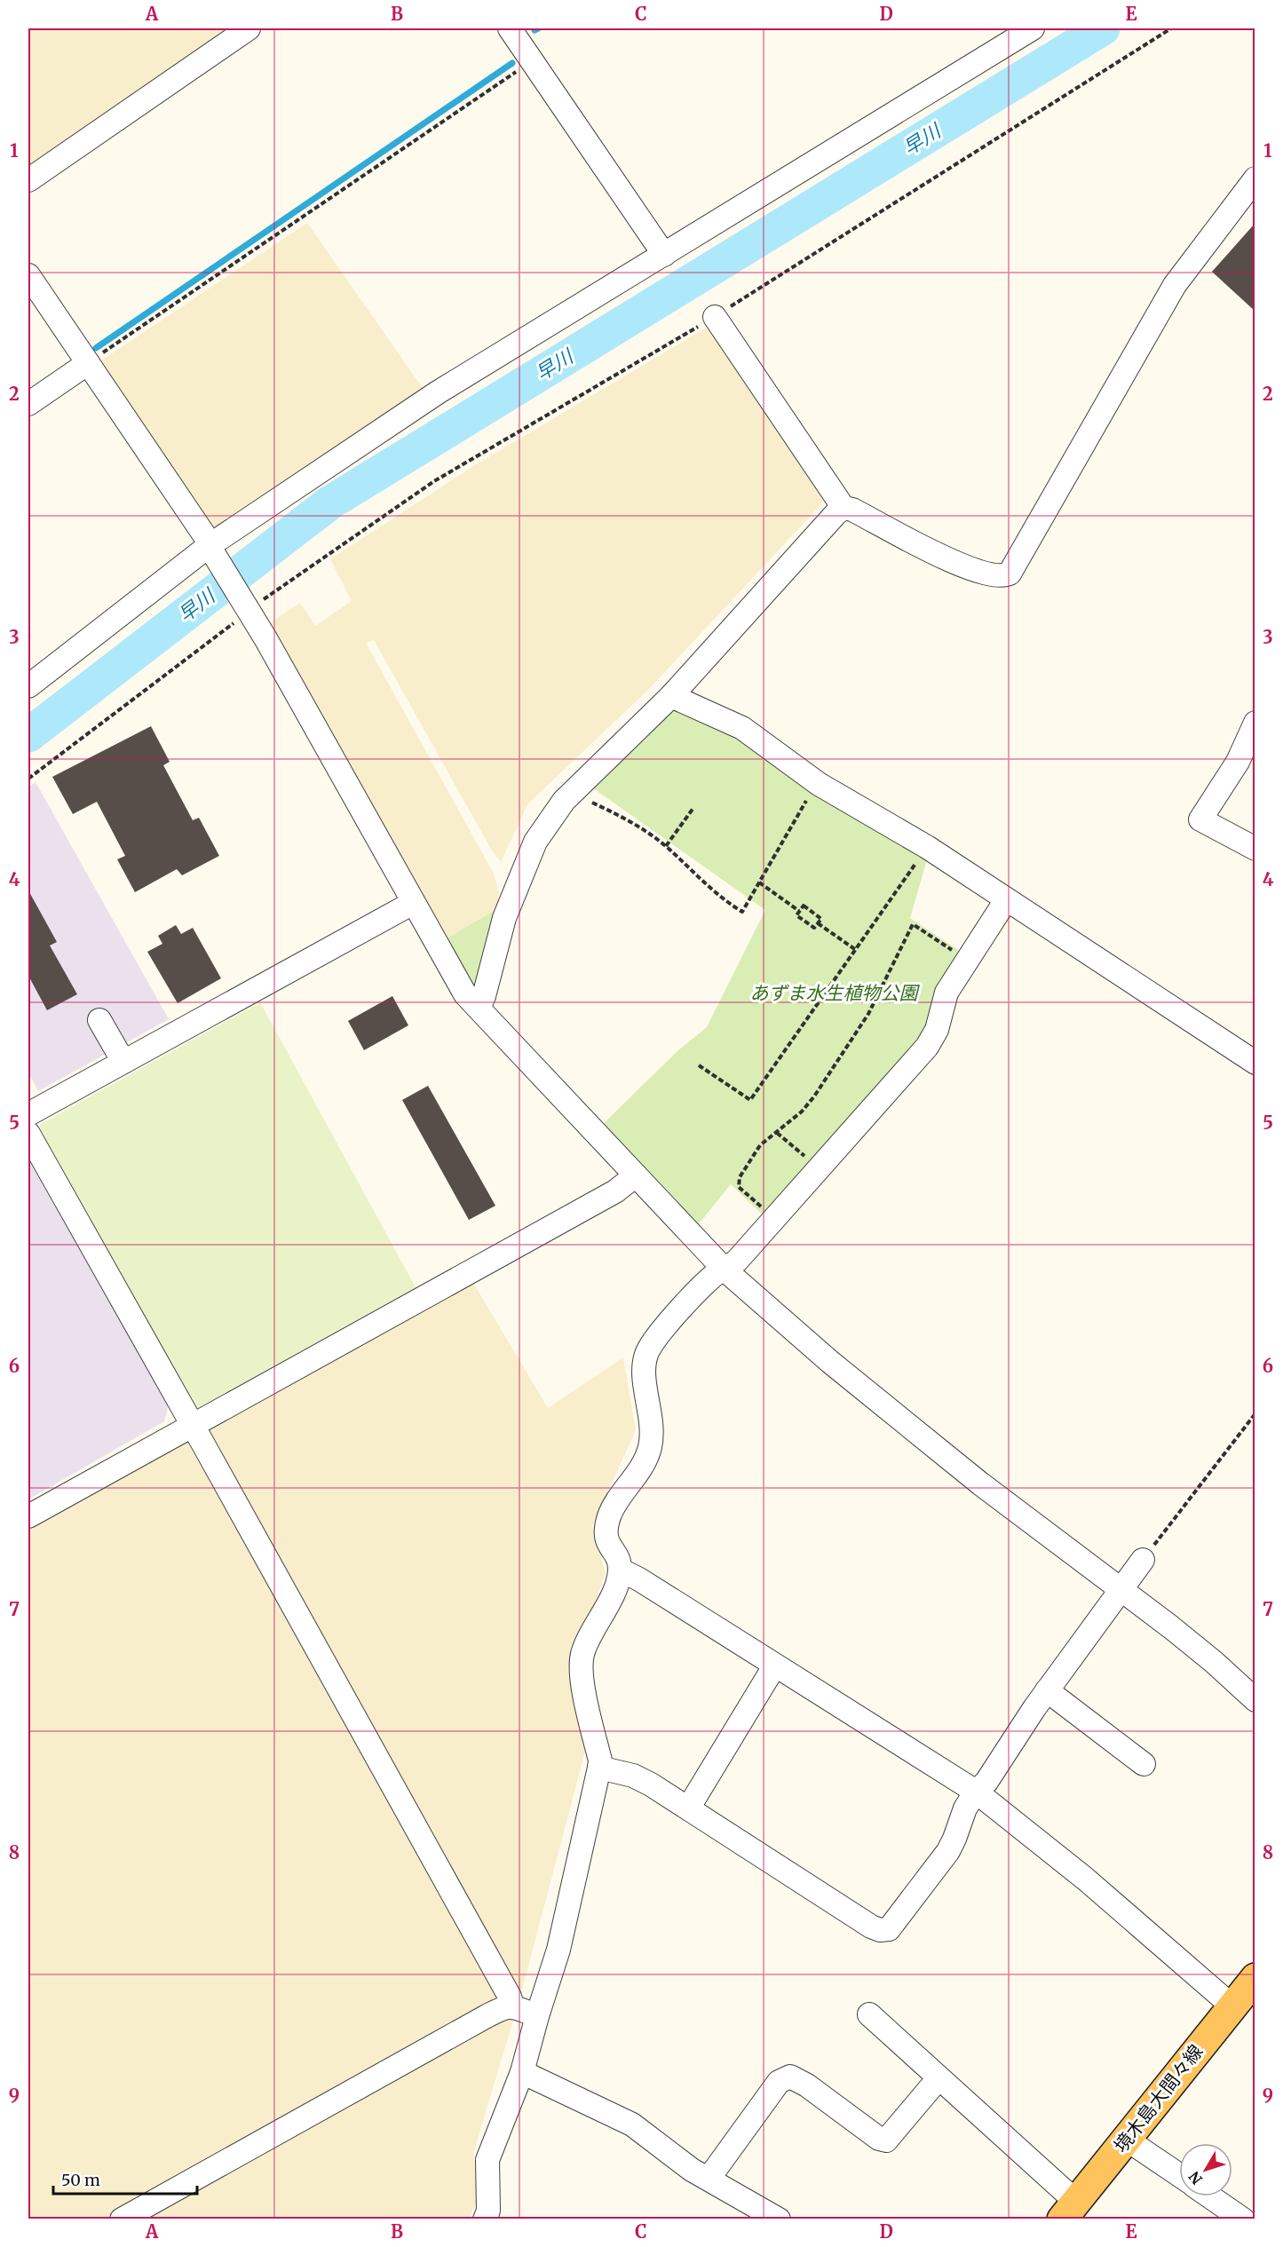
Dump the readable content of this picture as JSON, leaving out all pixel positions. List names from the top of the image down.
{
  "streets": {
    "main road": ["境木島大間々線"]
  },
  "water": ["早川"],
  "parks": ["あずま水生植物公園"],
  "scale_bar": "50 m",
  "north": "bottom left",
  "grid": {
    "columns": [
      "A",
      "B",
      "C",
      "D",
      "E"
    ],
    "rows": [
      "1",
      "2",
      "3",
      "4",
      "5",
      "6",
      "7",
      "8",
      "9"
    ]
  }
}
